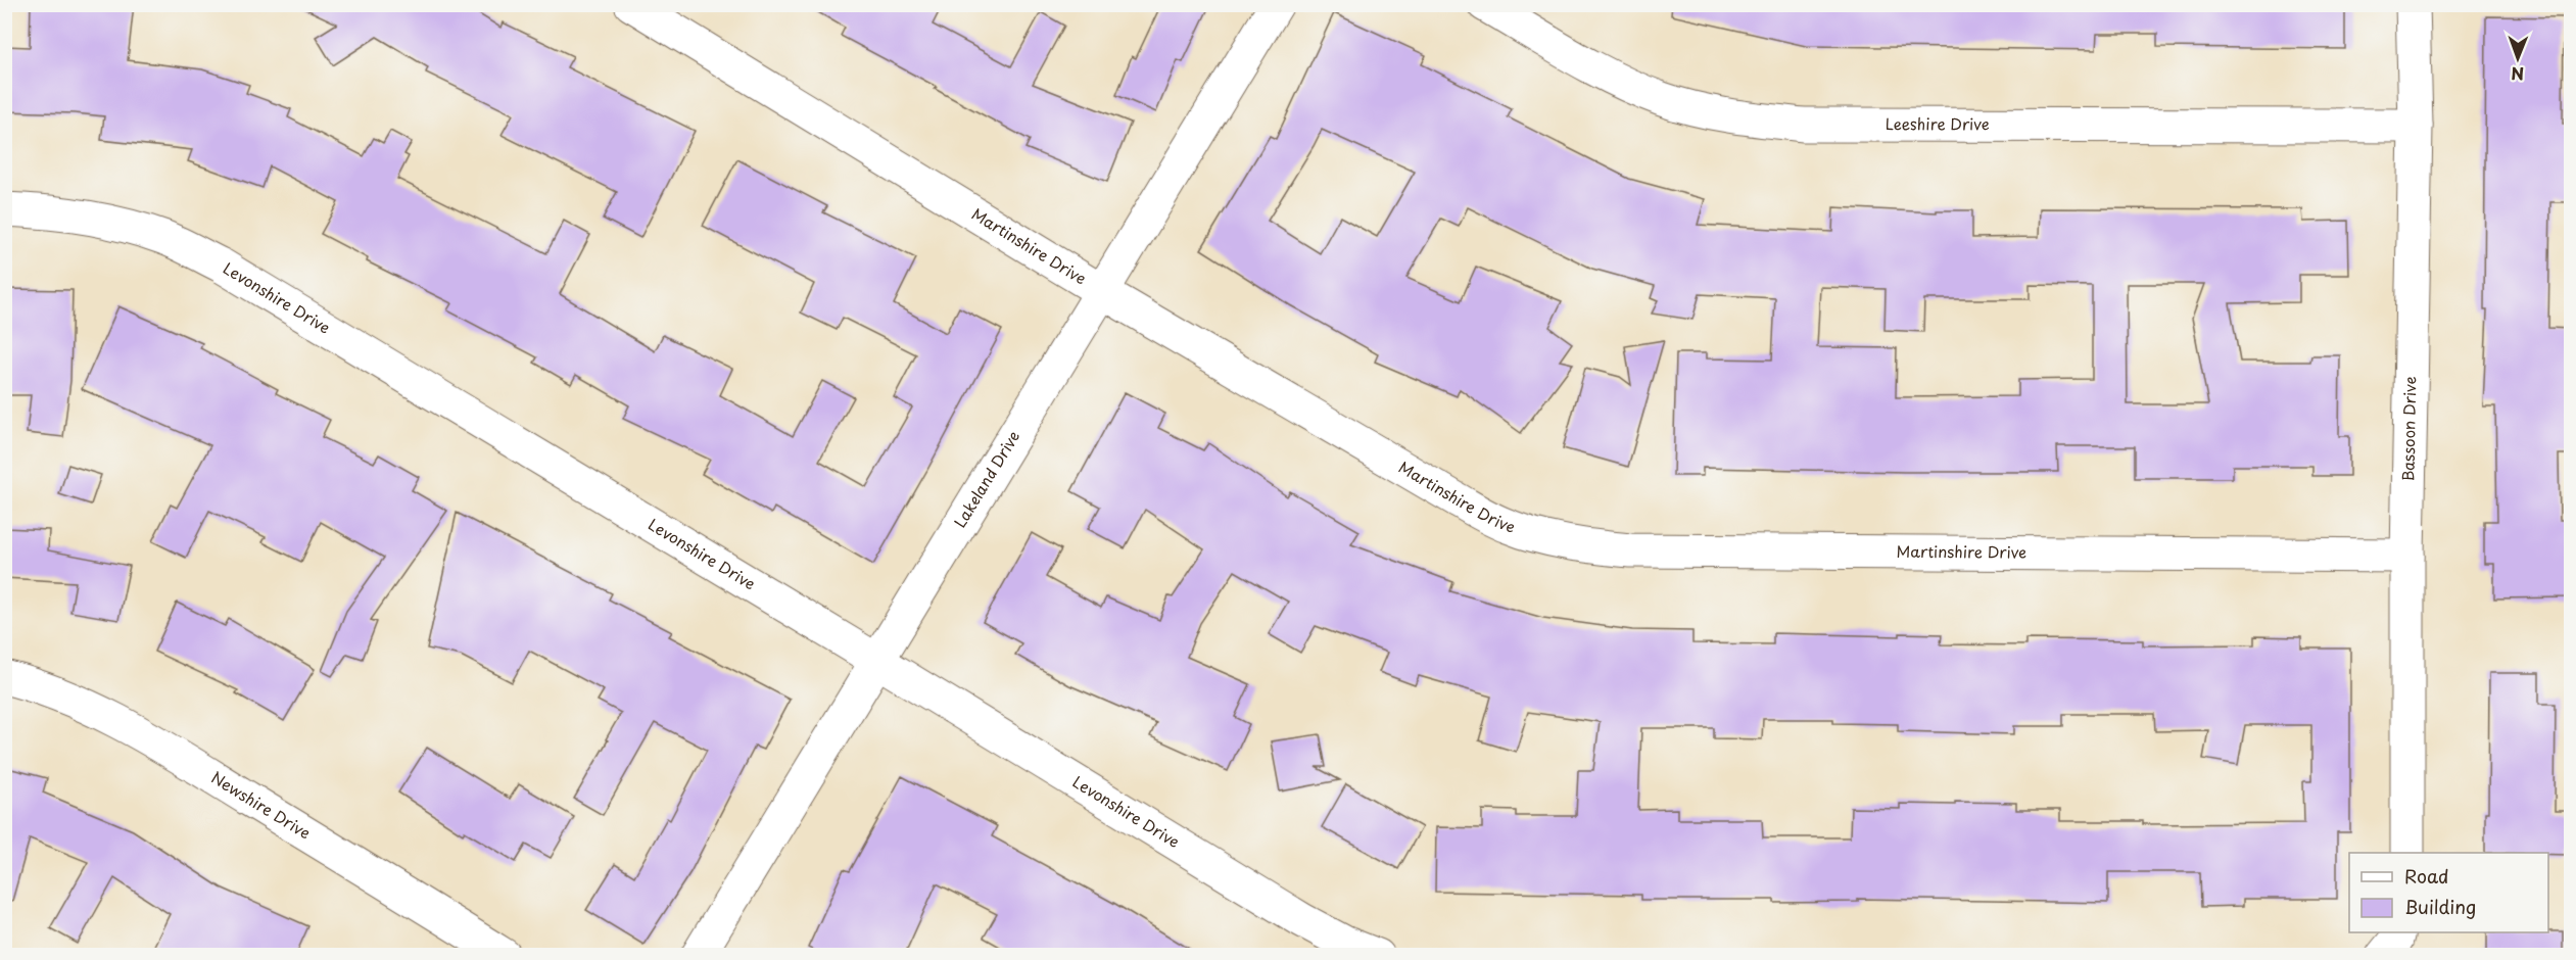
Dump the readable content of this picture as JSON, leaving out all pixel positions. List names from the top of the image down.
{
  "streets": {
    "street": [
      "Leeshire Drive",
      "Martinshire Drive",
      "Levonshire Drive",
      "Bassoon Drive",
      "Lakeland Drive",
      "Newshire Drive"
    ]
  },
  "crossings": [
    ["Leeshire Drive", "Bassoon Drive"],
    ["Martinshire Drive", "Bassoon Drive"],
    ["Martinshire Drive", "Lakeland Drive"],
    ["Levonshire Drive", "Lakeland Drive"]
  ],
  "legend": ["Road", "Building"],
  "north": "bottom"
}
